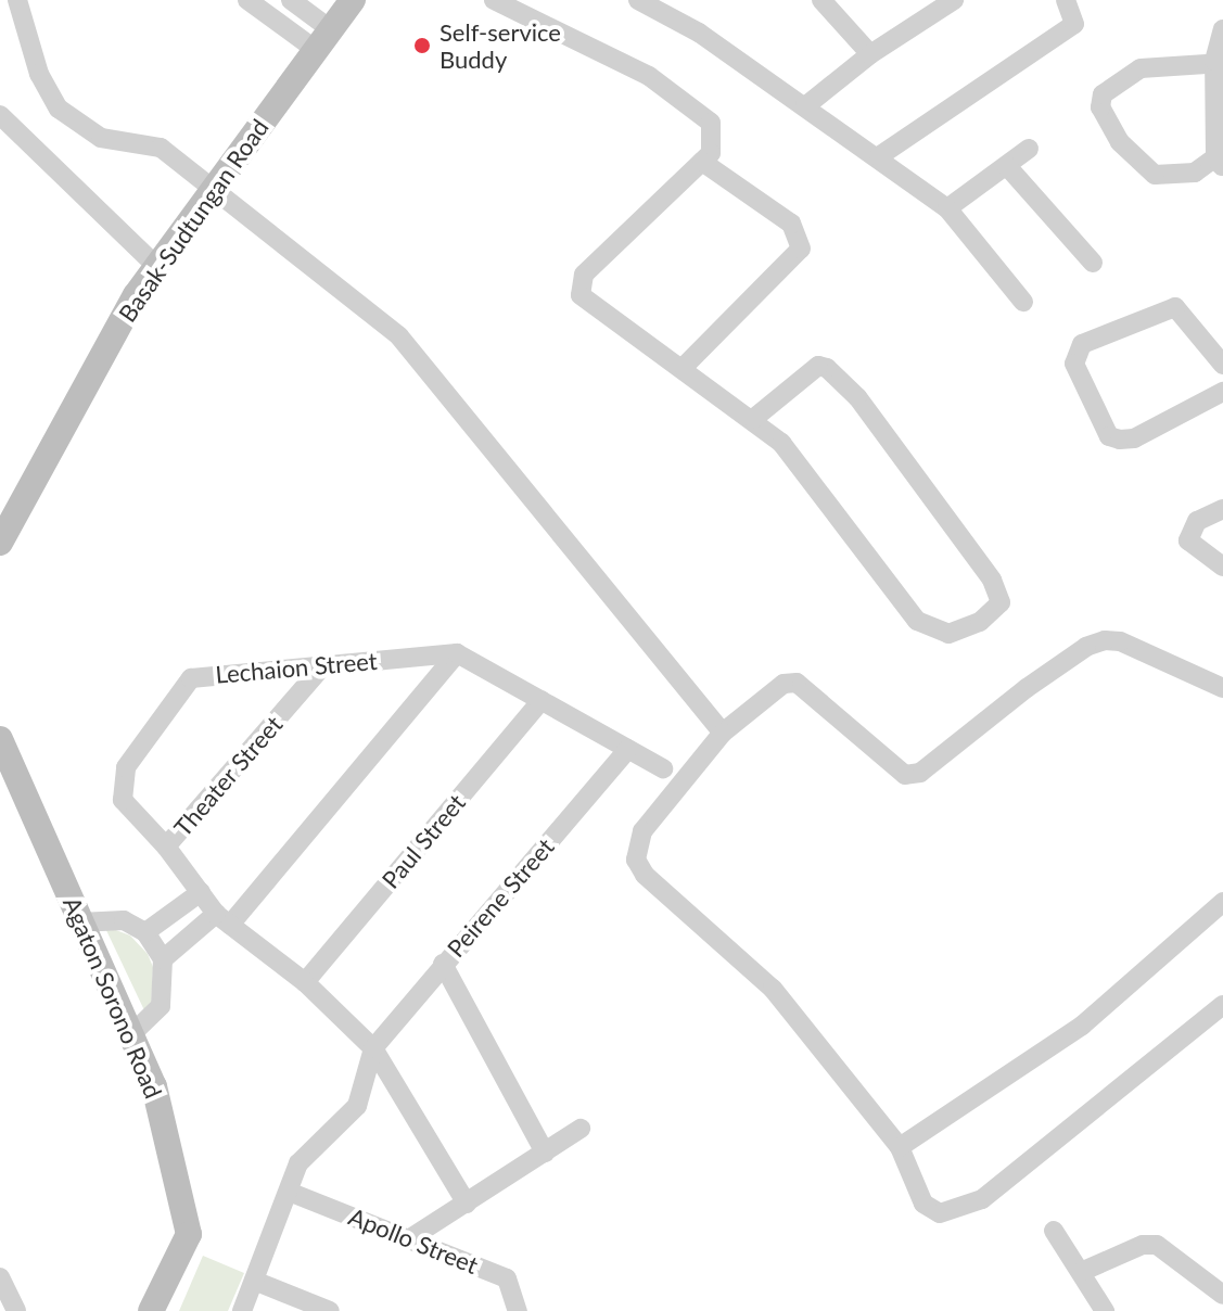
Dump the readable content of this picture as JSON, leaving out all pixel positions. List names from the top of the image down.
{
  "streets": {
    "street": [
      "Basak-Sudtungan Road",
      "Lechaion Street",
      "Theater Street",
      "Paul Street",
      "Peirene Street",
      "Agaton Sorono Road",
      "Apollo Street"
    ]
  },
  "crossings": [
    ["Lechaion Street", "Theater Street"],
    ["Lechaion Street", "Paul Street"],
    ["Lechaion Street", "Peirene Street"]
  ],
  "places": ["Self-service Buddy"]
}
